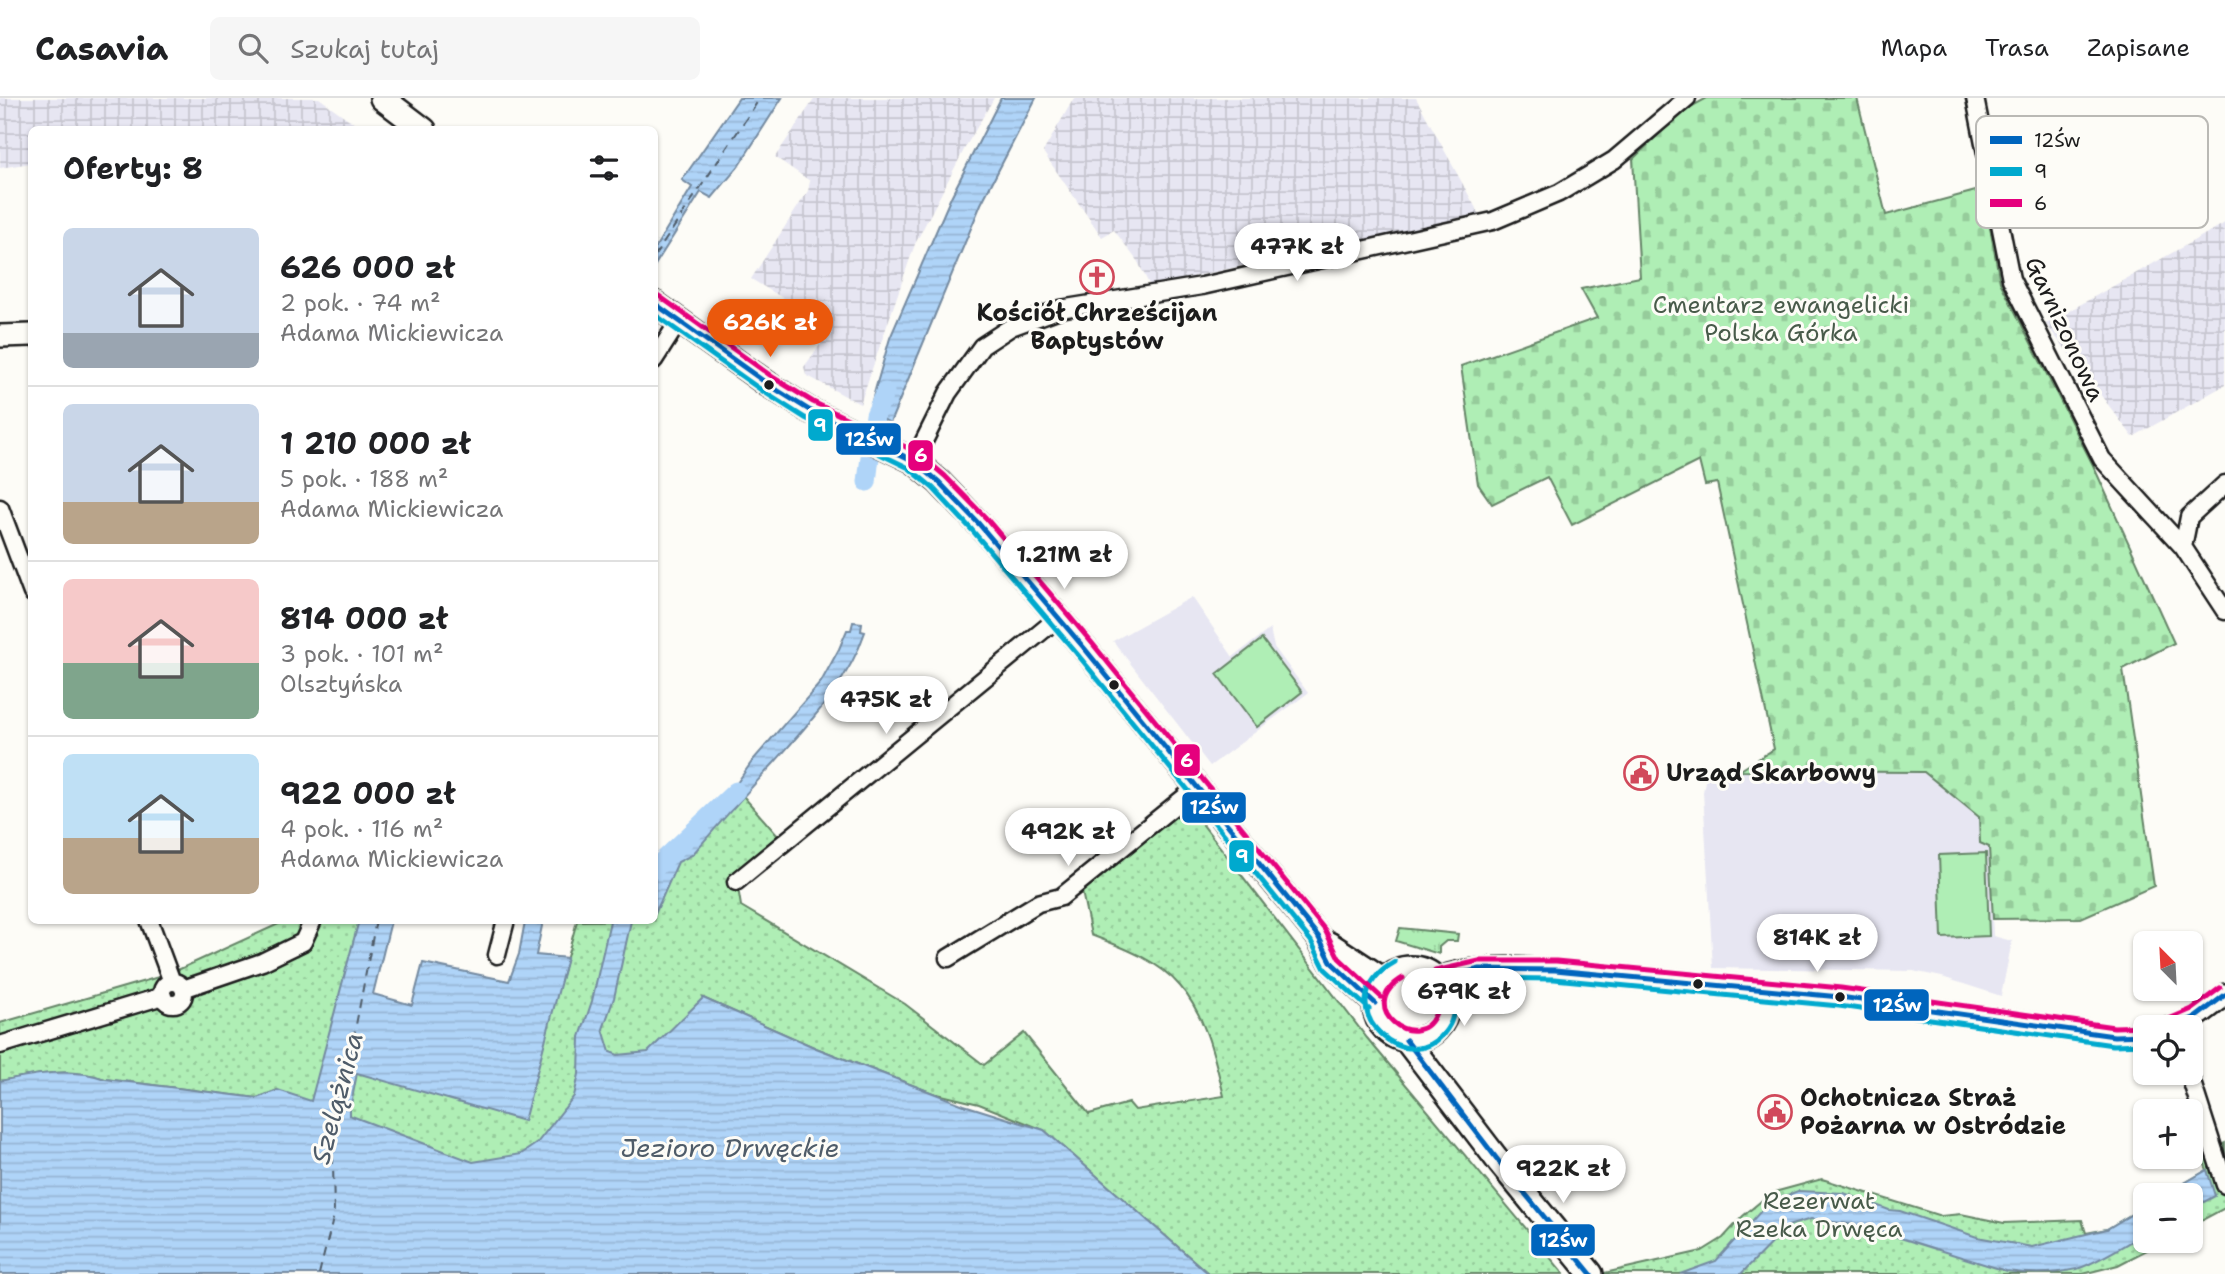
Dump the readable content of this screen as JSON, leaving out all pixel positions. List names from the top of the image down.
{
  "streets": {
    "street": ["Garnizonowa"]
  },
  "water": ["Szelążnica", "Jezioro Drwęckie"],
  "parks": ["Cmentarz ewangelicki Polska Górka", "Rezerwat Rzeka Drwęca"],
  "places": {
    "church": ["Kościół Chrześcijan Baptystów"],
    "public building": ["Urząd Skarbowy", "Ochotnicza Straż Pożarna w Ostródzie"]
  },
  "lines": ["transit line 6", "transit line 12Św", "transit line 9"],
  "legend": ["12Św", "9", "6"],
  "north": "top left",
  "page": {
    "header": "Casavia",
    "search": "Szukaj tutaj",
    "nav": ["Mapa", "Trasa", "Zapisane"],
    "heading": "Oferty: 8",
    "list": [
      {
        "name": "626 000 zł",
        "note": "2 pok. · 74 m² · Adama Mickiewicza"
      },
      {
        "name": "1 210 000 zł",
        "note": "5 pok. · 188 m² · Adama Mickiewicza"
      },
      {
        "name": "814 000 zł",
        "note": "3 pok. · 101 m² · Olsztyńska"
      },
      {
        "name": "922 000 zł",
        "note": "4 pok. · 116 m² · Adama Mickiewicza"
      }
    ],
    "price": [
      "477K zł",
      "626K zł",
      "1.21M zł",
      "475K zł",
      "492K zł",
      "814K zł",
      "679K zł",
      "922K zł"
    ],
    "map_buttons": ["+", "−"]
  }
}
